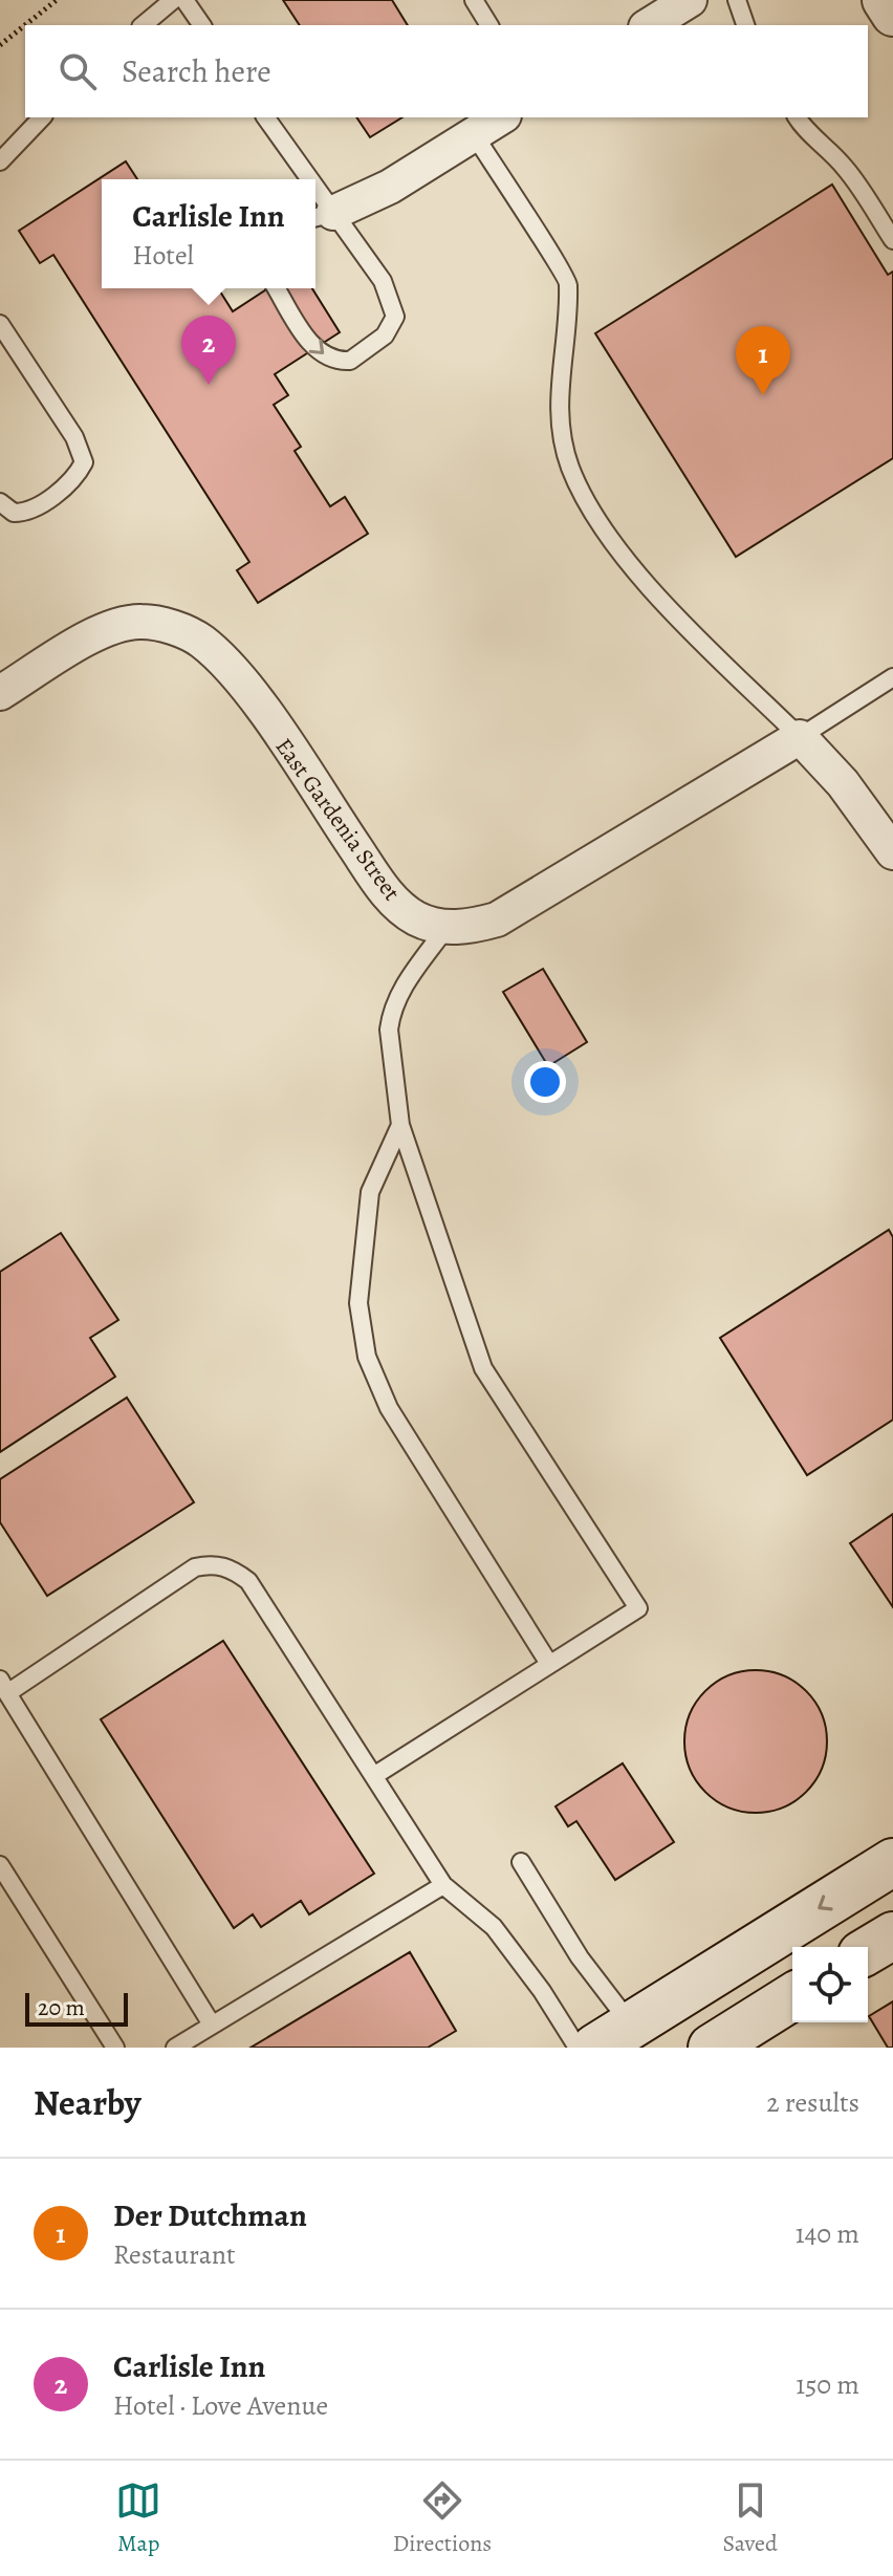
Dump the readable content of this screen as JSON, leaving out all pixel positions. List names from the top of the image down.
{
  "streets": {
    "street": ["East Gardenia Street"]
  },
  "scale_bar": "20 m",
  "page": {
    "search": "Search here",
    "popup": ["Carlisle Inn", "Hotel"],
    "pins": ["2", "1"],
    "scale": "20 m",
    "heading": ["Nearby", "2 results"],
    "list": [
      {
        "mark": "1",
        "name": "Der Dutchman",
        "note": "Restaurant",
        "value": "140 m"
      },
      {
        "mark": "2",
        "name": "Carlisle Inn",
        "note": "Hotel · Love Avenue",
        "value": "150 m"
      }
    ],
    "nav": ["Map", "Directions", "Saved"]
  }
}
